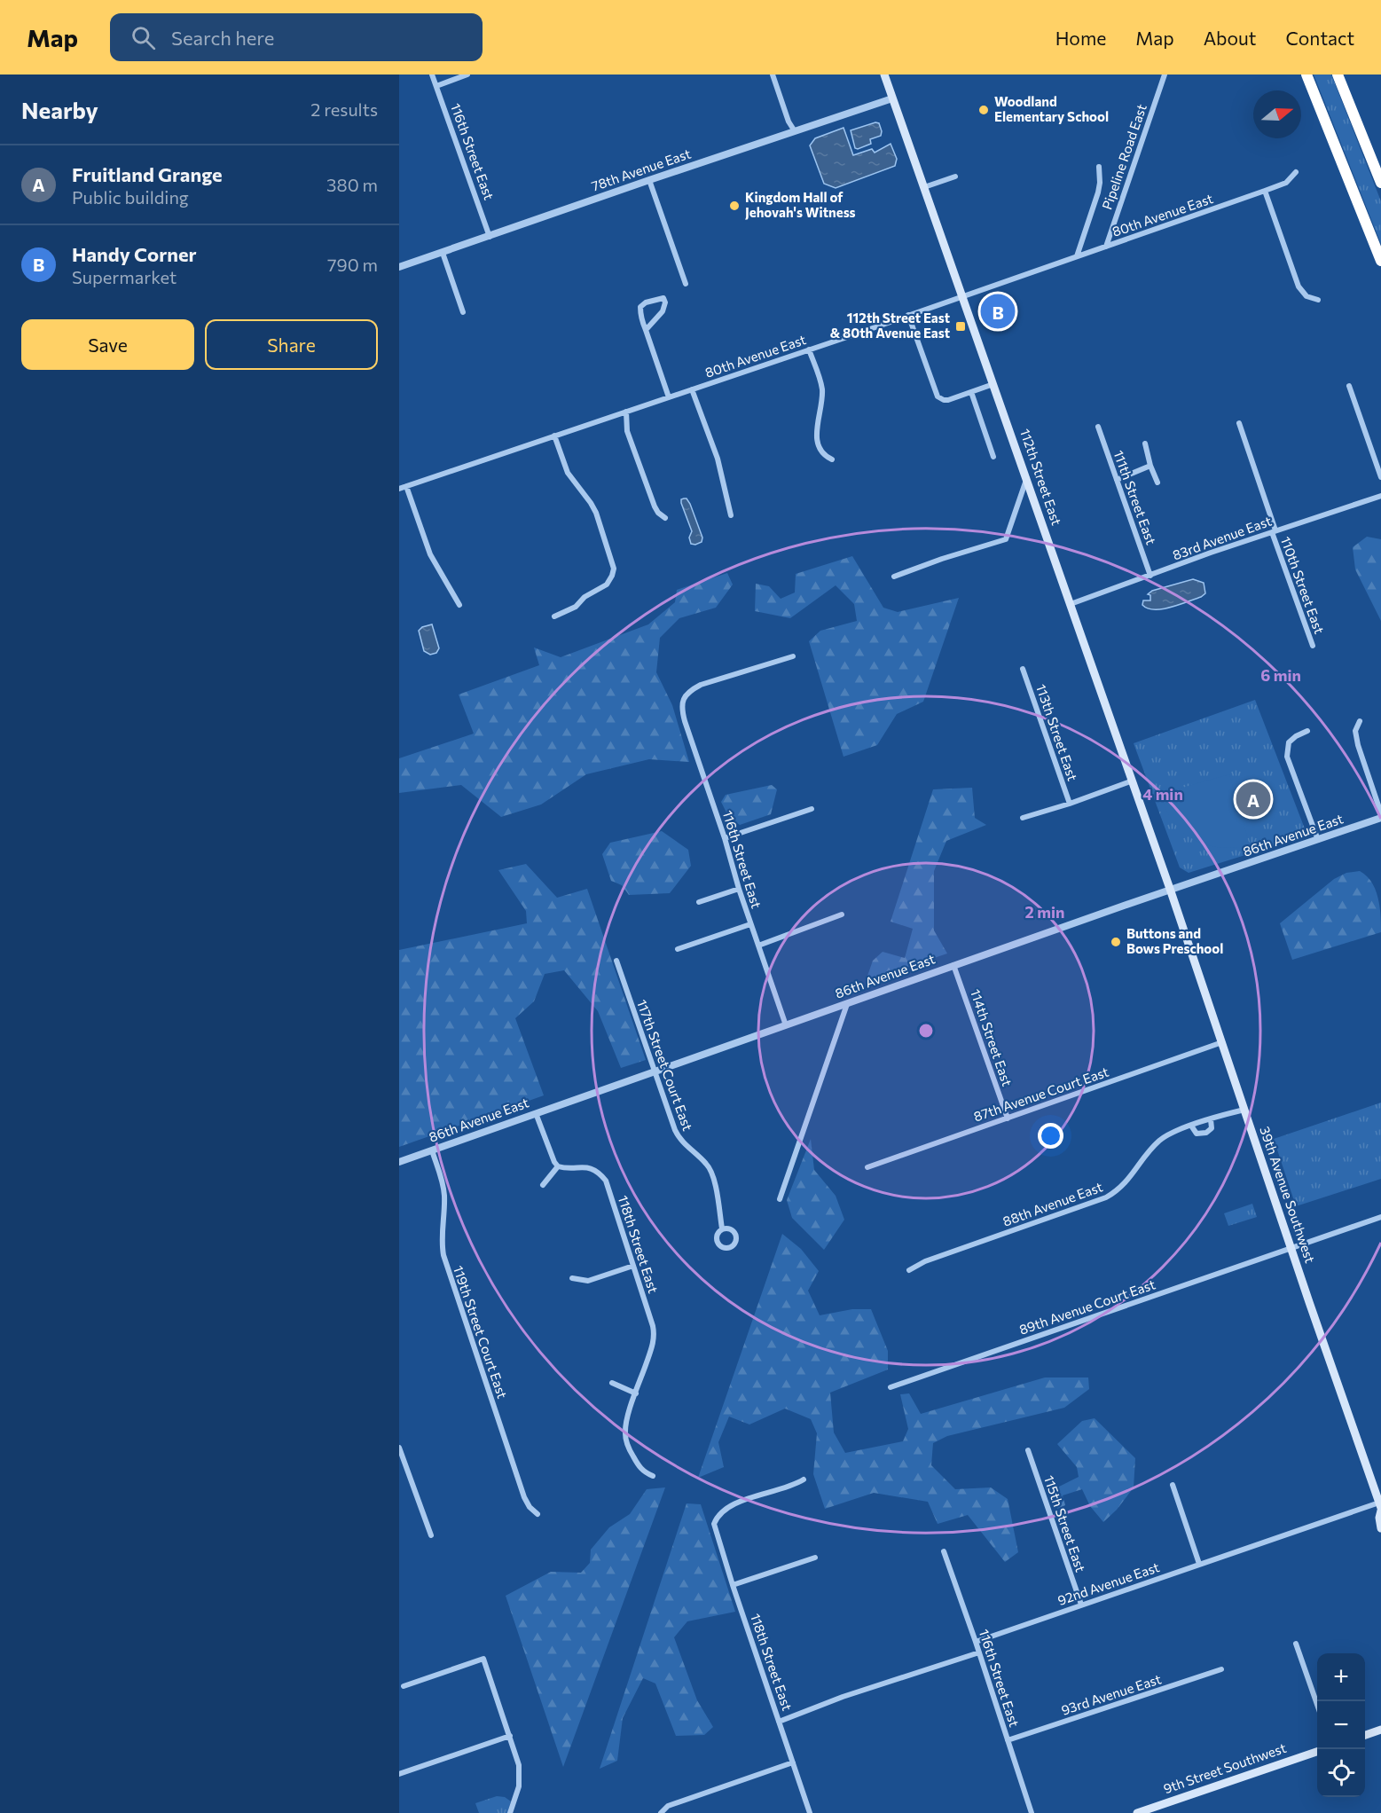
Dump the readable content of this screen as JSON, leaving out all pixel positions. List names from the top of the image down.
{
  "streets": {
    "main road": ["112th Street East", "39th Avenue Southwest", "9th Street Southwest"],
    "street": [
      "116th Street East",
      "Pipeline Road East",
      "78th Avenue East",
      "80th Avenue East",
      "111th Street East",
      "83rd Avenue East",
      "110th Street East",
      "113th Street East",
      "86th Avenue East",
      "114th Street East",
      "117th Street Court East",
      "87th Avenue Court East",
      "88th Avenue East",
      "118th Street East",
      "89th Avenue Court East",
      "119th Street Court East",
      "115th Street East",
      "92nd Avenue East",
      "93rd Avenue East"
    ]
  },
  "crossings": [
    ["116th Street East", "78th Avenue East"],
    ["116th Street East", "86th Avenue East"],
    ["116th Street East", "92nd Avenue East"],
    ["116th Street East", "93rd Avenue East"],
    ["Pipeline Road East", "80th Avenue East"],
    ["78th Avenue East", "112th Street East"],
    ["80th Avenue East", "112th Street East"],
    ["112th Street East", "83rd Avenue East"],
    ["112th Street East", "86th Avenue East"],
    ["112th Street East", "39th Avenue Southwest"],
    ["111th Street East", "83rd Avenue East"],
    ["83rd Avenue East", "110th Street East"],
    ["86th Avenue East", "114th Street East"],
    ["86th Avenue East", "117th Street Court East"],
    ["86th Avenue East", "39th Avenue Southwest"],
    ["86th Avenue East", "119th Street Court East"],
    ["114th Street East", "87th Avenue Court East"],
    ["87th Avenue Court East", "39th Avenue Southwest"],
    ["39th Avenue Southwest", "88th Avenue East"],
    ["39th Avenue Southwest", "89th Avenue Court East"],
    ["39th Avenue Southwest", "92nd Avenue East"],
    ["115th Street East", "92nd Avenue East"]
  ],
  "places": {
    "other": ["Woodland Elementary School", "Kingdom Hall of Jehovah's Witness", "Buttons and Bows Preschool"],
    "transit": ["112th Street East & 80th Avenue East"]
  },
  "north": "right",
  "page": {
    "header": "Map",
    "search": "Search here",
    "nav": [
      "Home",
      "Map",
      "About",
      "Contact"
    ],
    "heading": ["Nearby", "2 results"],
    "list": [
      {
        "mark": "A",
        "name": "Fruitland Grange",
        "note": "Public building",
        "value": "380 m"
      },
      {
        "mark": "B",
        "name": "Handy Corner",
        "note": "Supermarket",
        "value": "790 m"
      }
    ],
    "pins": ["B", "A"],
    "buttons": ["Save", "Share"],
    "map_buttons": ["+", "−"]
  },
  "rings": ["6 min", "4 min", "2 min"]
}
